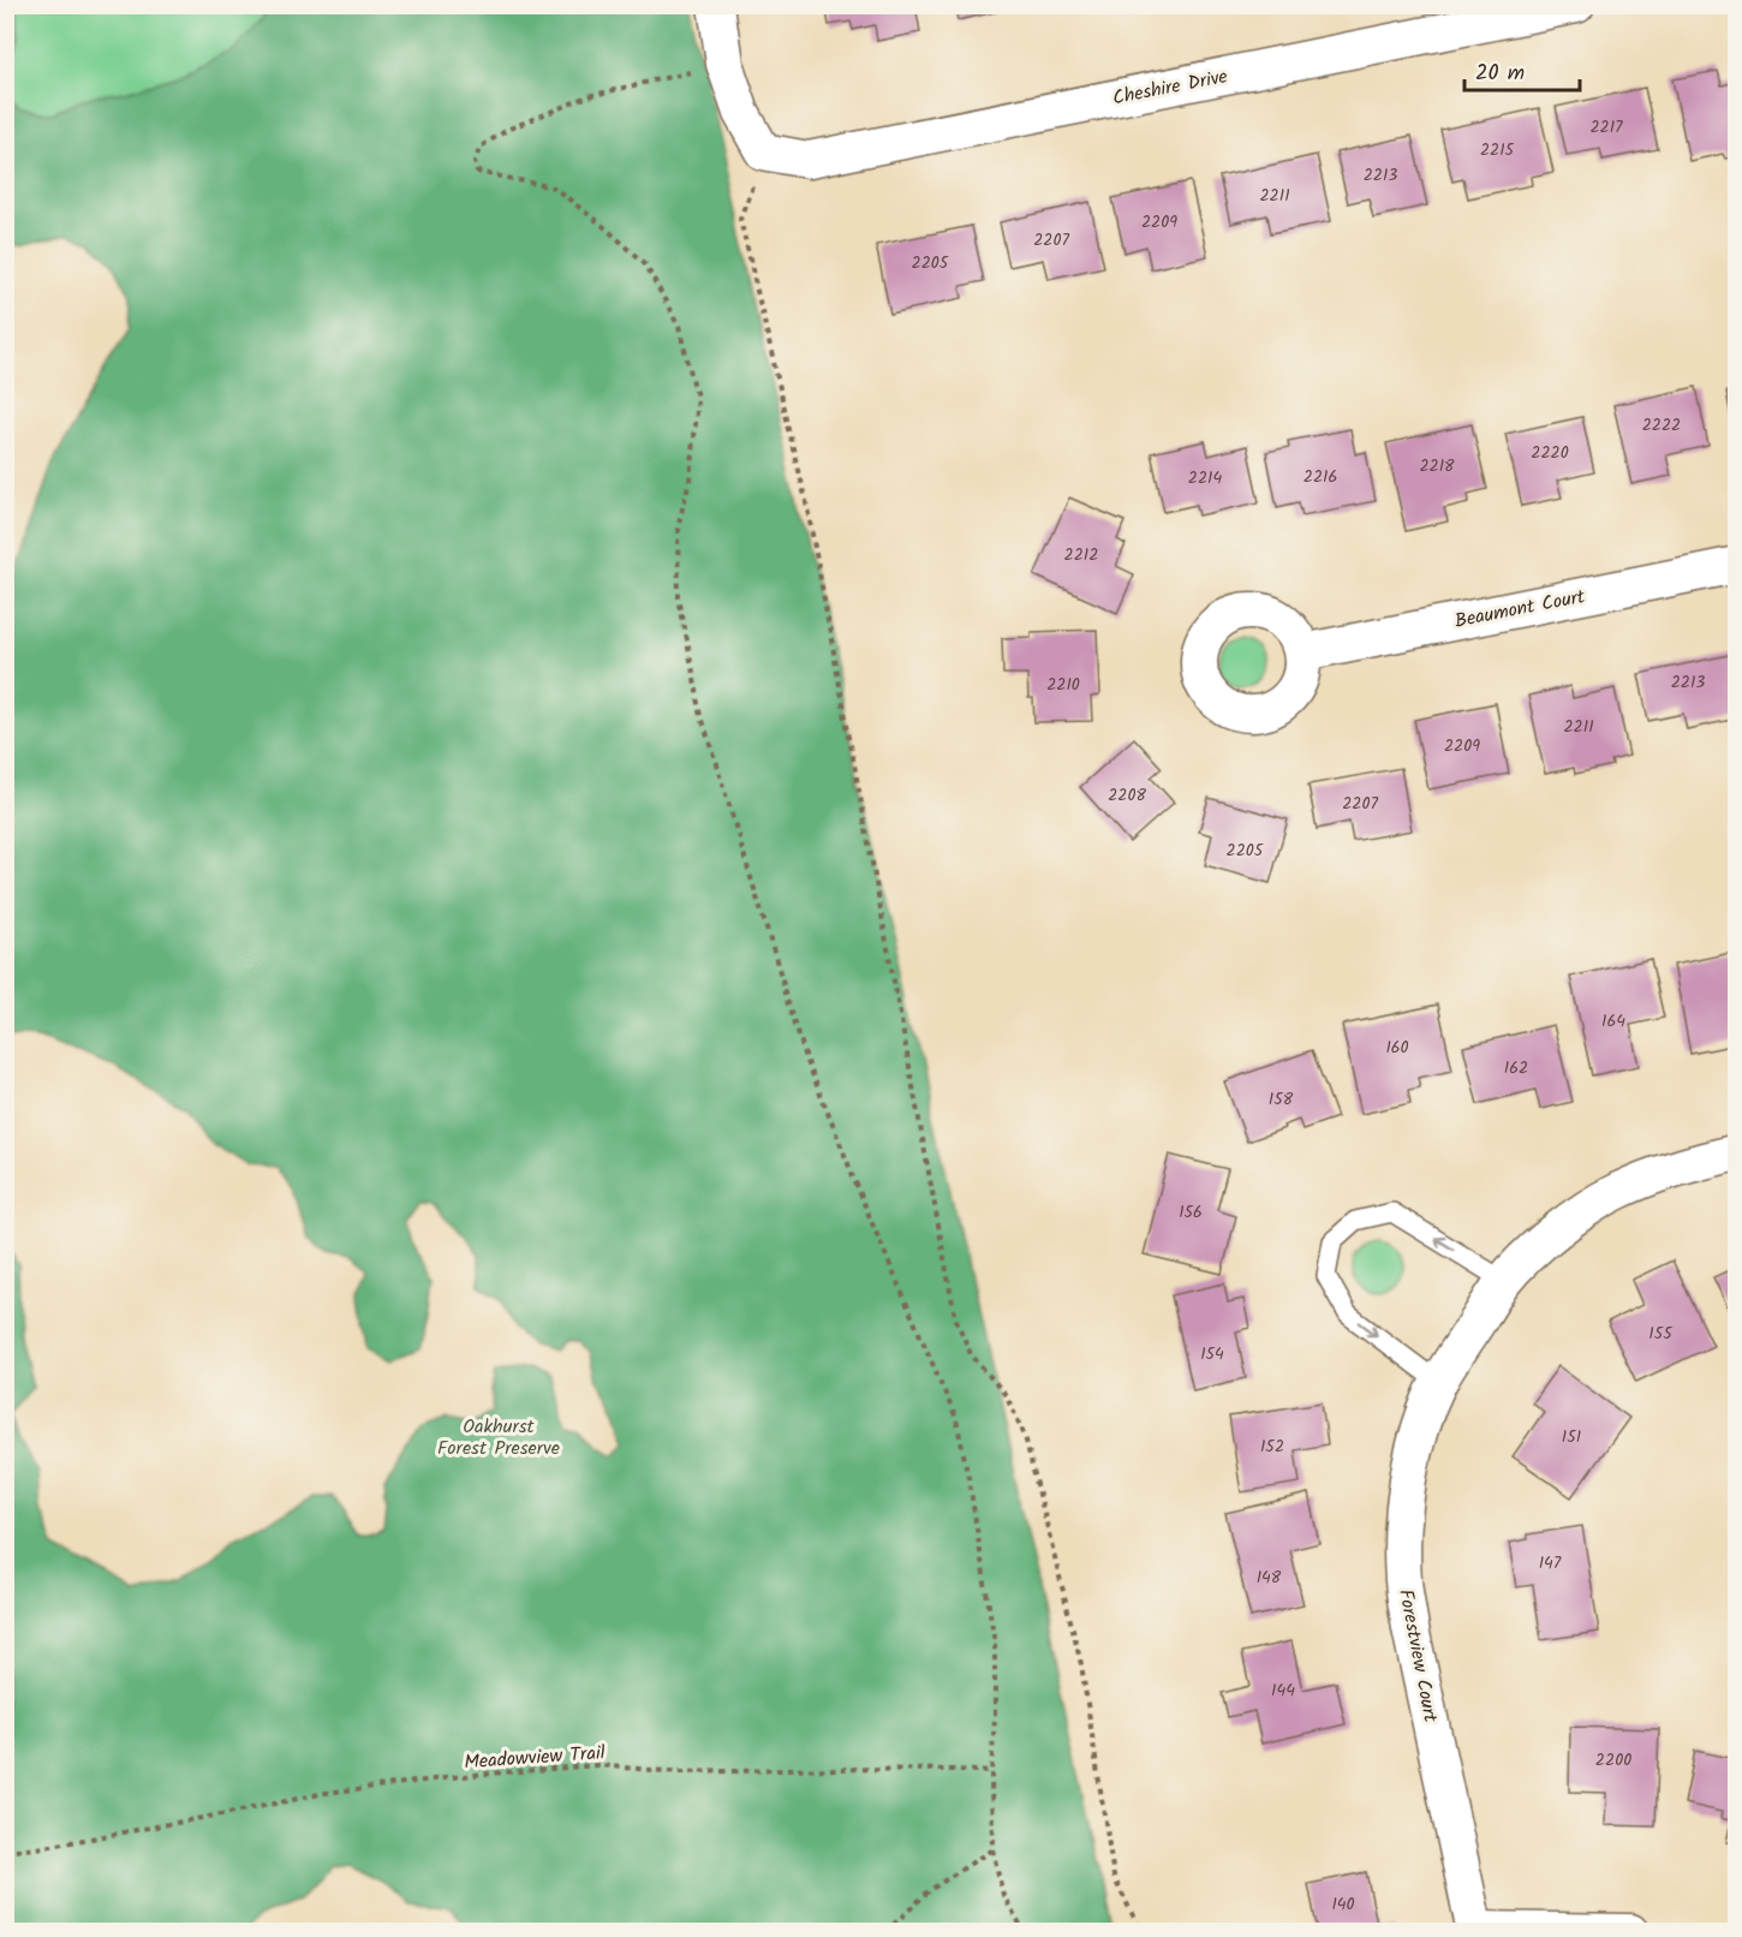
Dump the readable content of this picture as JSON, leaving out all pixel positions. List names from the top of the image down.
{
  "streets": {
    "street": ["Cheshire Drive", "Beaumont Court", "Forestview Court"],
    "path": ["Meadowview Trail"]
  },
  "parks": ["Oakhurst Forest Preserve"],
  "house_numbers": [
    "2217",
    "2215",
    "2213",
    "2211",
    "2209",
    "2207",
    "2205",
    "2222",
    "2220",
    "2218",
    "2216",
    "2214",
    "2212",
    "2213",
    "2210",
    "2211",
    "2209",
    "2208",
    "2207",
    "2205",
    "164",
    "160",
    "162",
    "158",
    "156",
    "155",
    "154",
    "151",
    "152",
    "147",
    "148",
    "144",
    "2200",
    "140"
  ],
  "scale_bar": "20 m"
}
